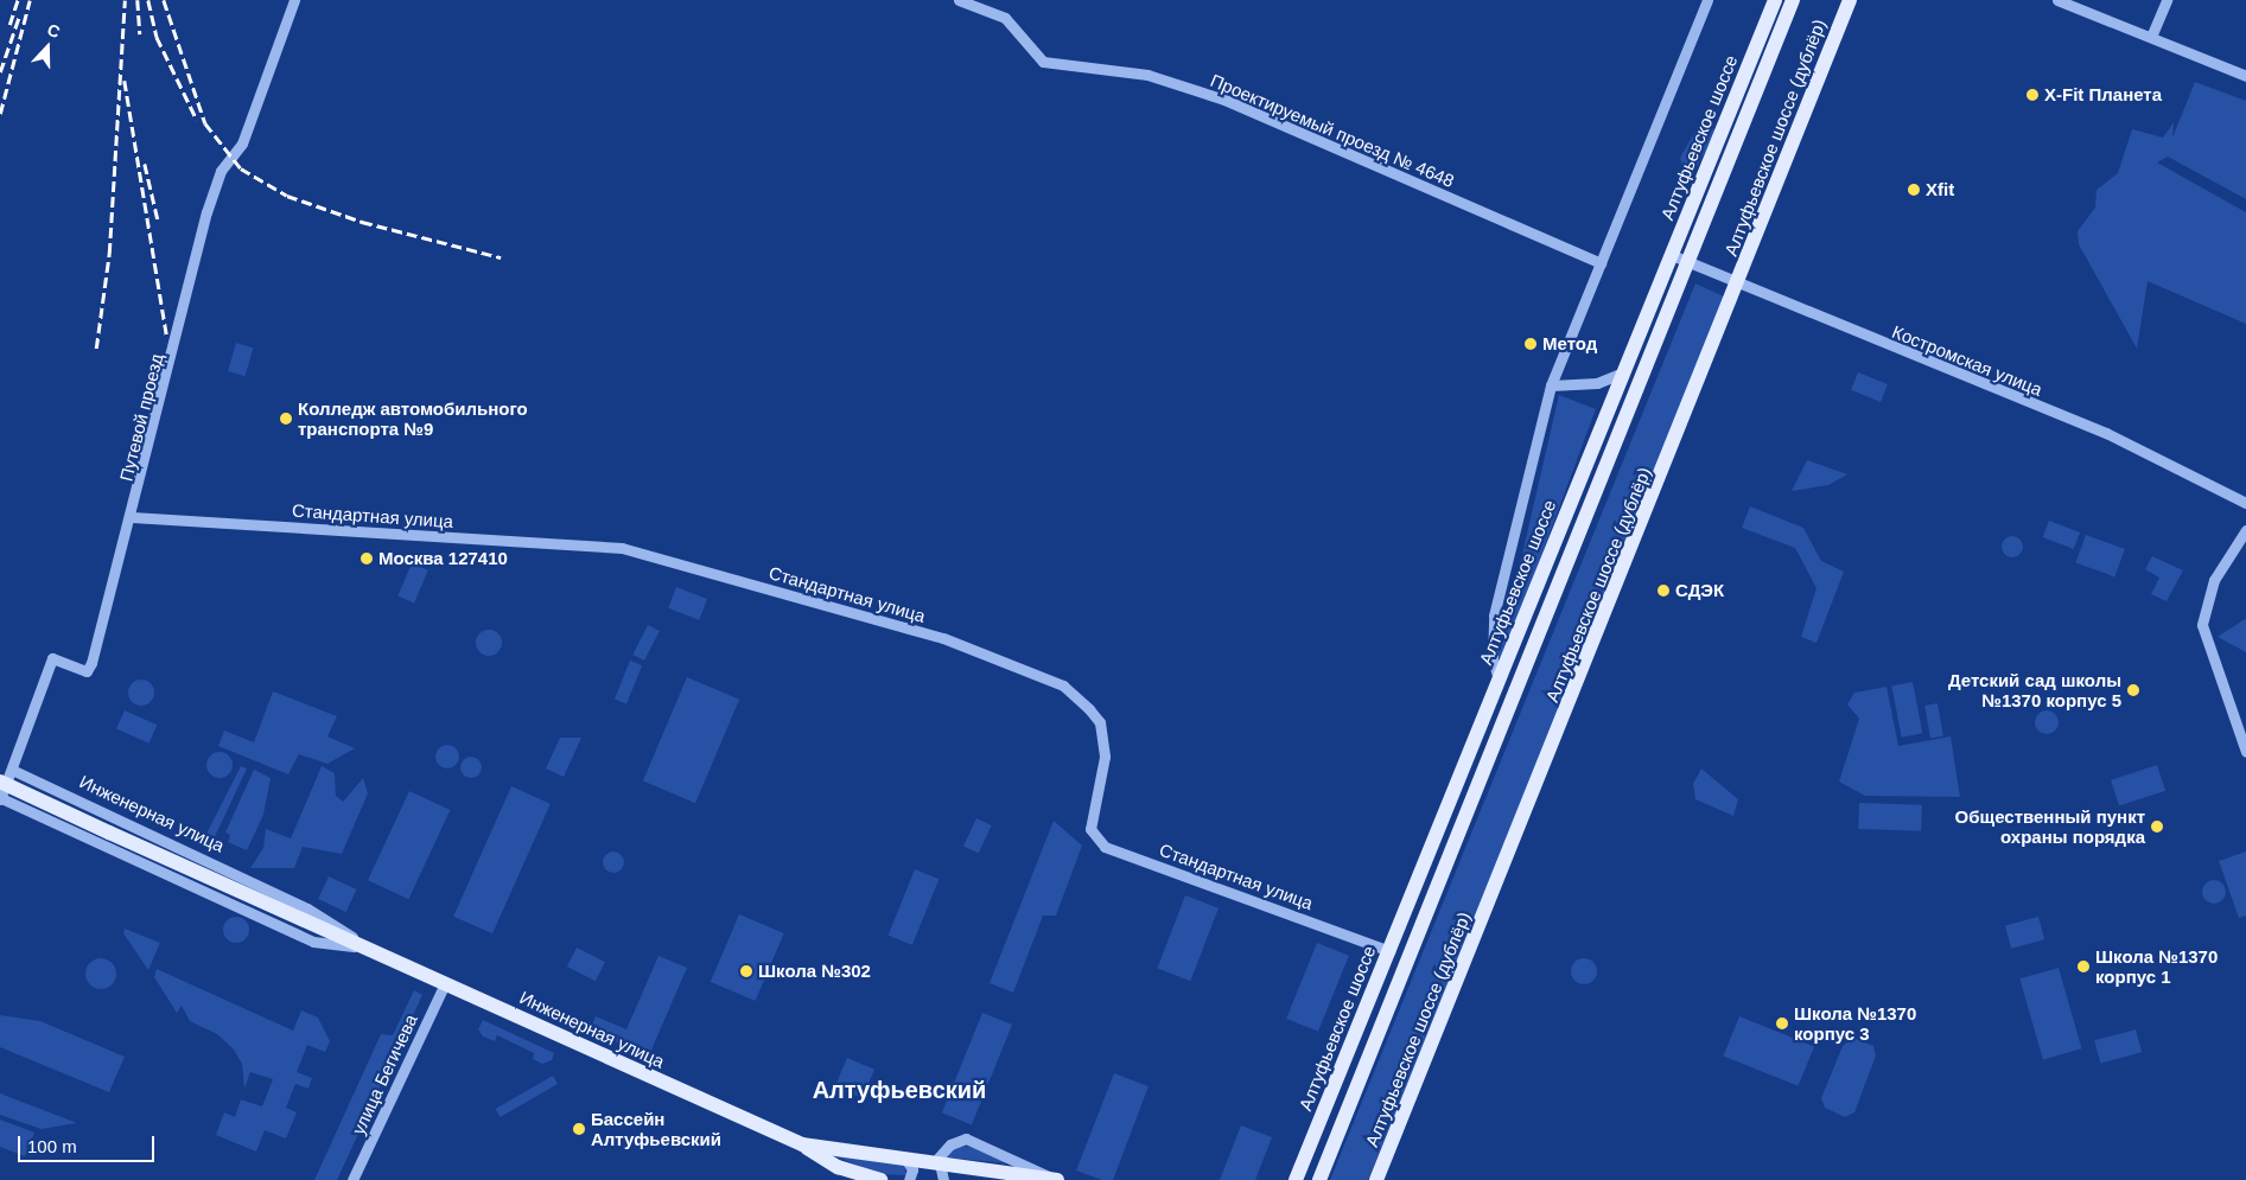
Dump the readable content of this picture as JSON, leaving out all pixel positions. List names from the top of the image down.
{
  "streets": {
    "main road": ["Алтуфьевское шоссе", "Алтуфьевское шоссе (дублёр)", "Инженерная улица"],
    "street": [
      "Проектируемый проезд № 4648",
      "Костромская улица",
      "Путевой проезд",
      "Стандартная улица",
      "улица Бегичева"
    ]
  },
  "crossings": [
    ["Алтуфьевское шоссе", "Костромская улица"],
    ["Алтуфьевское шоссе", "Стандартная улица"],
    ["Алтуфьевское шоссе (дублёр)", "Костромская улица"],
    ["Путевой проезд", "Стандартная улица"],
    ["Путевой проезд", "Инженерная улица"],
    ["Инженерная улица", "улица Бегичева"]
  ],
  "districts": ["Алтуфьевский"],
  "places": [
    "X-Fit Планета",
    "Xfit",
    "Метод",
    "Колледж автомобильного транспорта №9",
    "Москва 127410",
    "СДЭК",
    "Детский сад школы №1370 корпус 5",
    "Общественный пункт охраны порядка",
    "Школа №1370 корпус 1",
    "Школа №302",
    "Школа №1370 корпус 3",
    "Бассейн Алтуфьевский"
  ],
  "scale_bar": "100 m",
  "north": "top"
}
